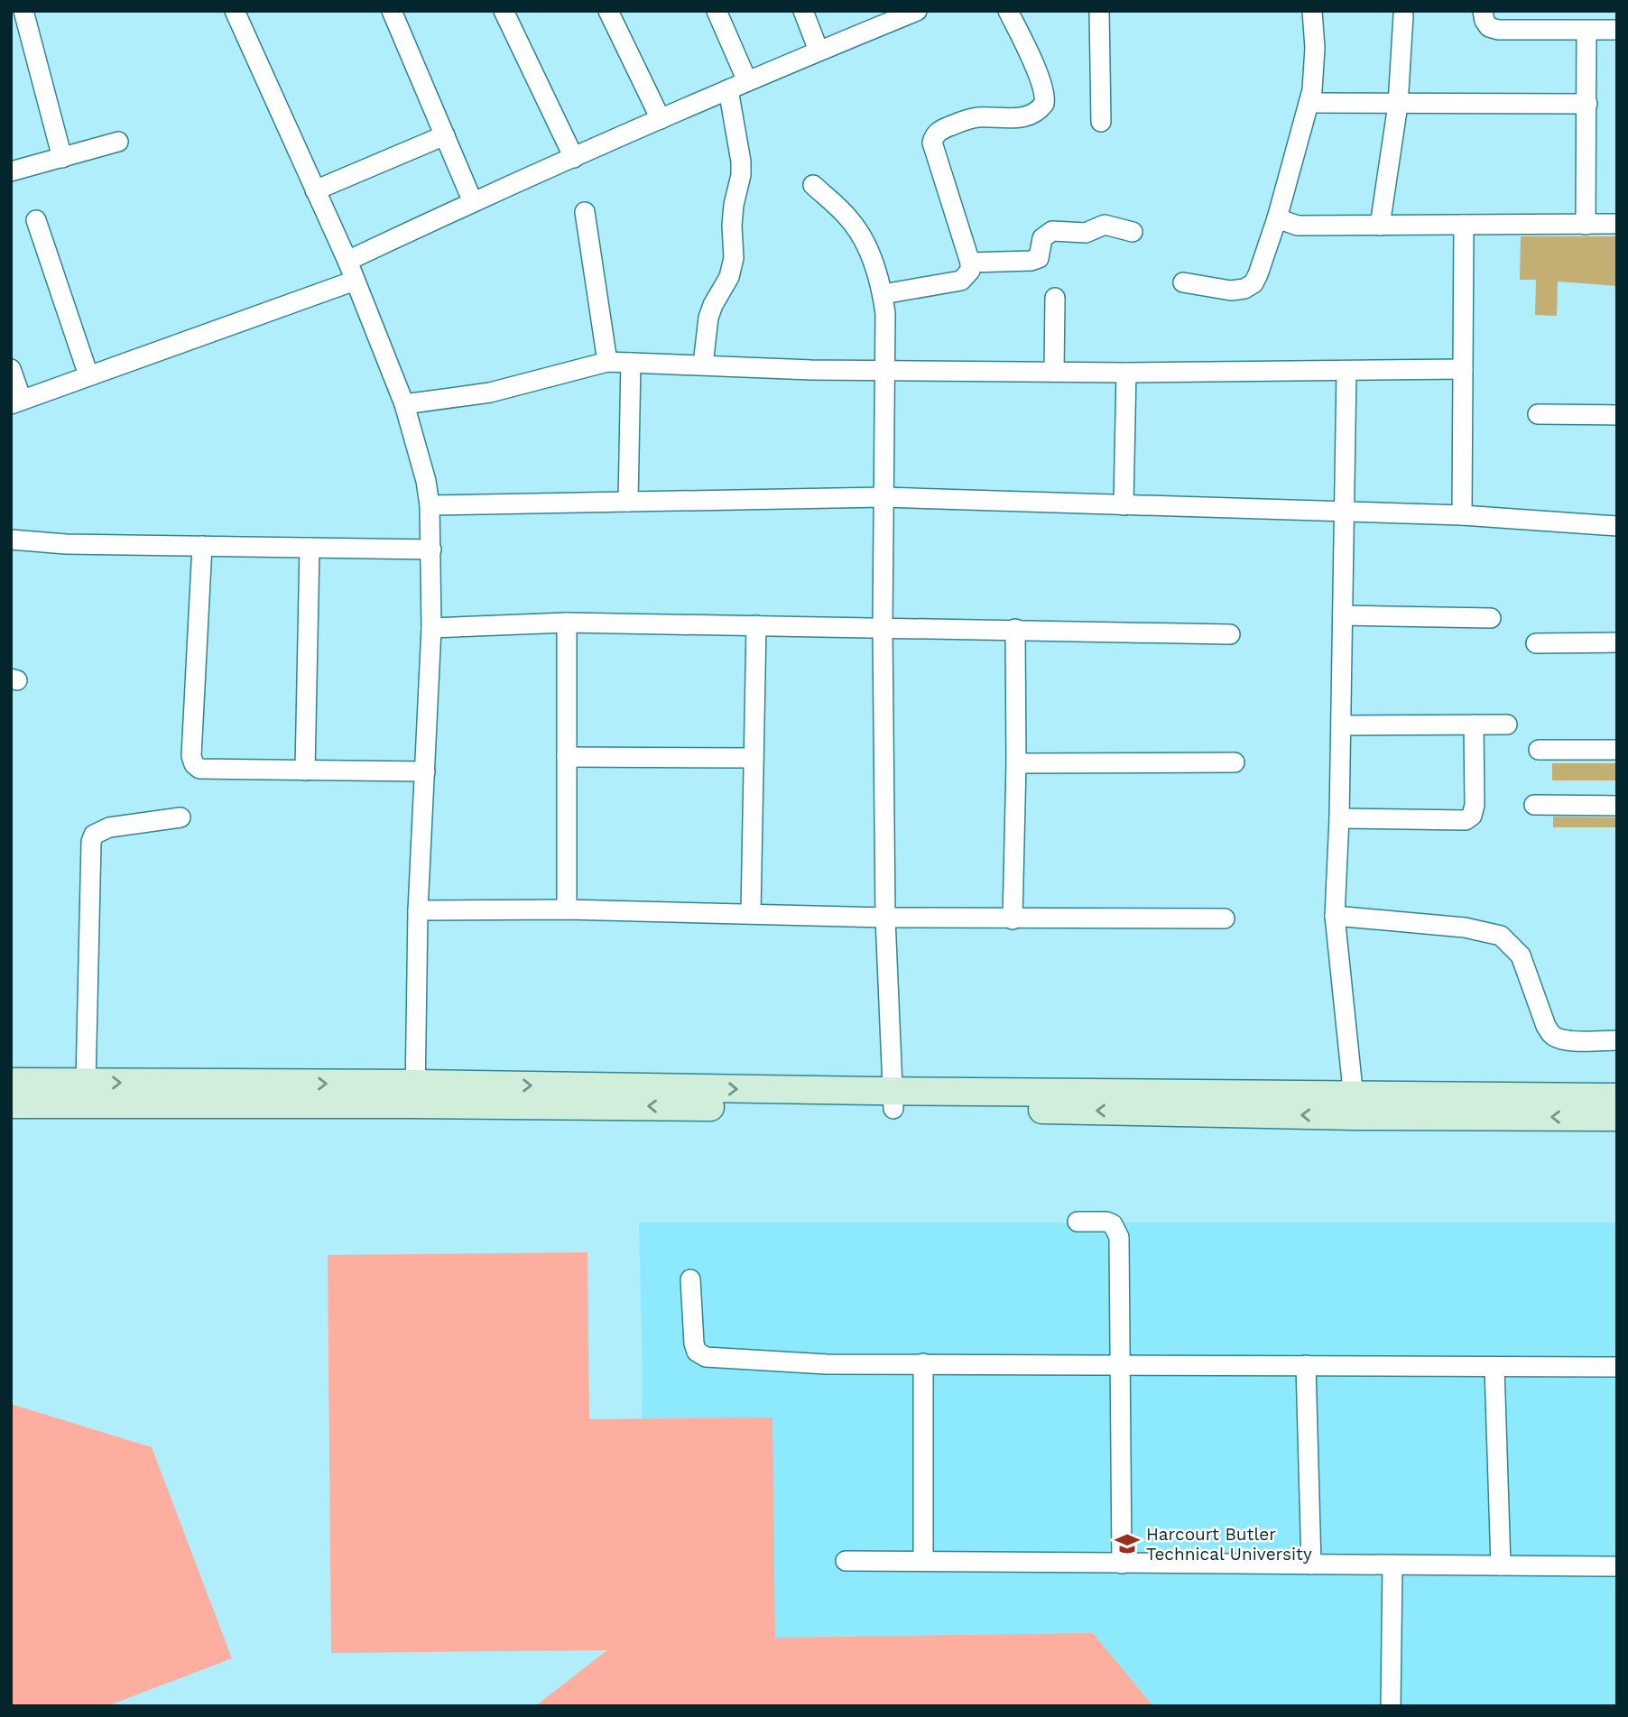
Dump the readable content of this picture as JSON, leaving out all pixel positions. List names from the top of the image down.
{
  "places": {
    "school or university": ["Harcourt Butler Technical University"]
  }
}
